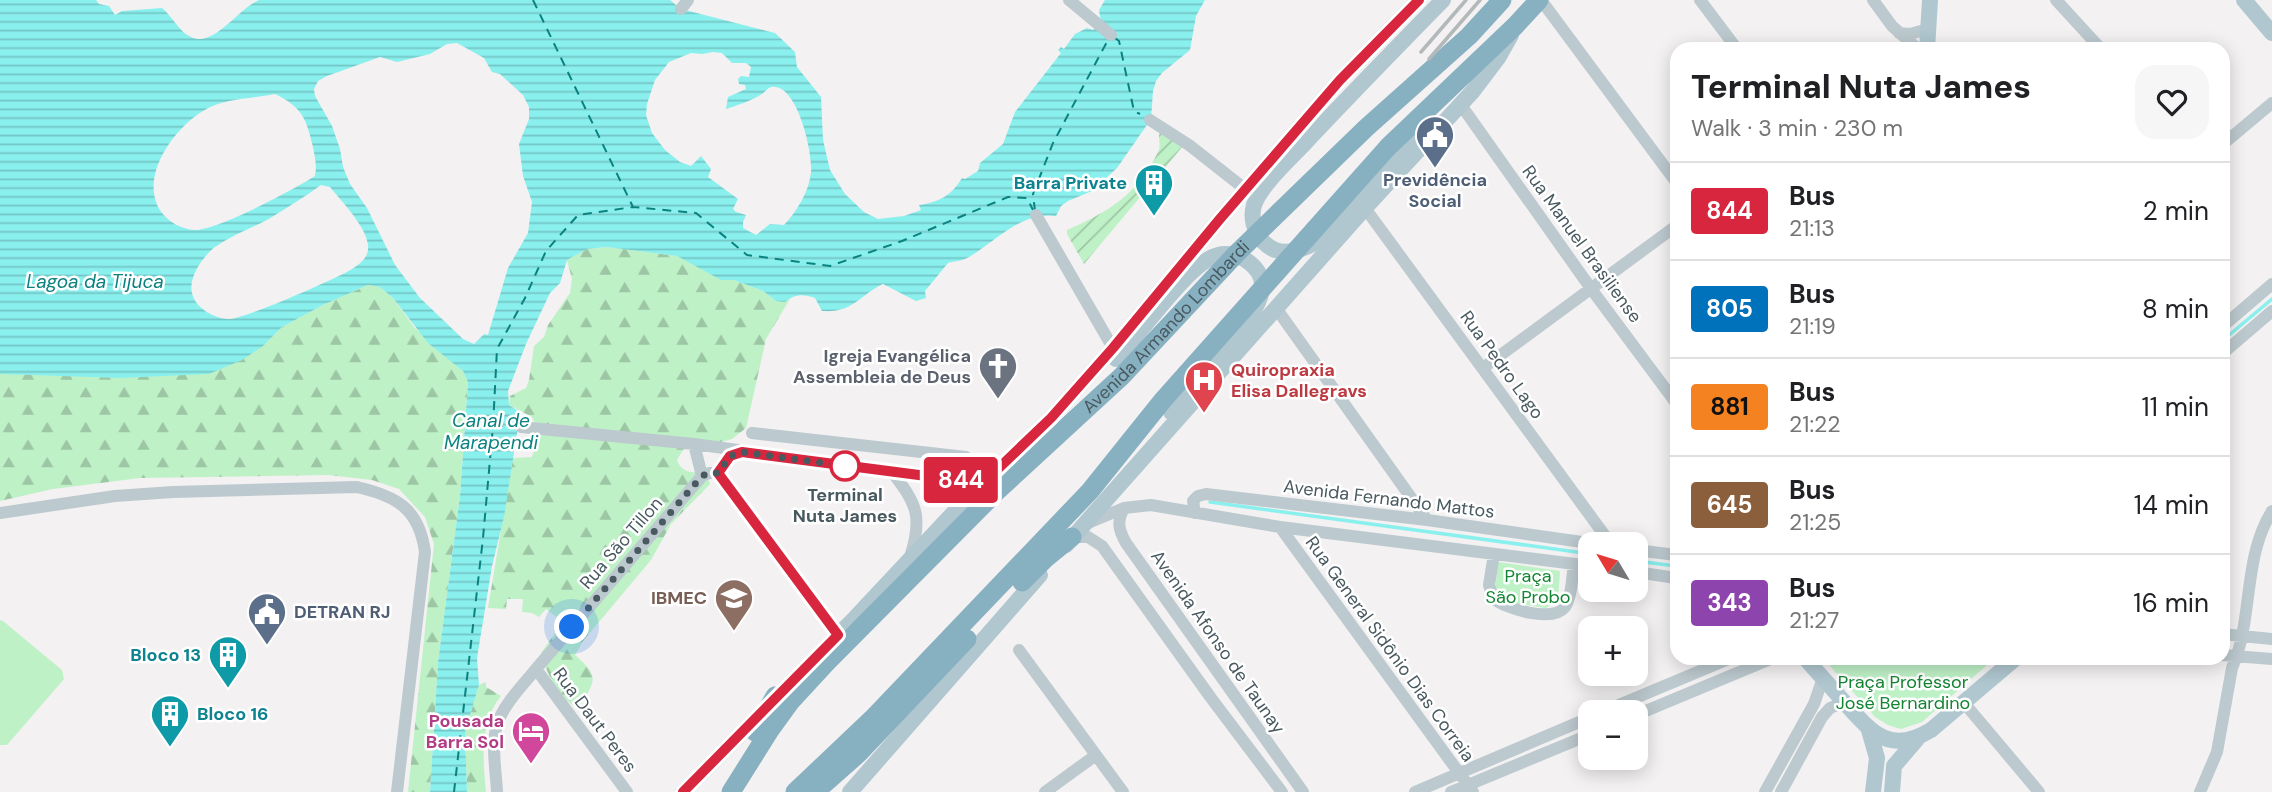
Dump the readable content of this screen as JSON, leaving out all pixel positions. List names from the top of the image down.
{
  "streets": {
    "highway": ["Avenida Armando Lombardi"],
    "street": [
      "Rua Manuel Brasiliense",
      "Rua Pedro Lago",
      "Avenida Fernando Mattos",
      "Rua São Tillon",
      "Avenida Afonso de Taunay",
      "Rua General Sidônio Dias Correia",
      "Rua Daut Peres"
    ]
  },
  "crossings": [
    ["Rua São Tillon", "Rua Daut Peres"]
  ],
  "water": ["Lagoa da Tijuca", "Canal de Marapendi"],
  "parks": ["Praça São Probo", "Praça Professor José Bernardino"],
  "places": {
    "public building": ["Previdência Social", "DETRAN RJ"],
    "building": ["Barra Private", "Bloco 13", "Bloco 16"],
    "church": ["Igreja Evangélica Assembleia de Deus"],
    "hospital": ["Quiropraxia Elisa Dallegravs"],
    "other": ["Terminal Nuta James"],
    "school or university": ["IBMEC"],
    "hotel": ["Pousada Barra Sol"]
  },
  "lines": ["bus line 844"],
  "north": "top left",
  "page": {
    "on_map": "844",
    "heading": ["Terminal Nuta James", "Walk · 3 min · 230 m"],
    "list": [
      {
        "mark": "844",
        "name": "Bus",
        "note": "21:13",
        "value": "2 min"
      },
      {
        "mark": "805",
        "name": "Bus",
        "note": "21:19",
        "value": "8 min"
      },
      {
        "mark": "881",
        "name": "Bus",
        "note": "21:22",
        "value": "11 min"
      },
      {
        "mark": "645",
        "name": "Bus",
        "note": "21:25",
        "value": "14 min"
      },
      {
        "mark": "343",
        "name": "Bus",
        "note": "21:27",
        "value": "16 min"
      }
    ],
    "map_buttons": ["+", "−"]
  }
}
